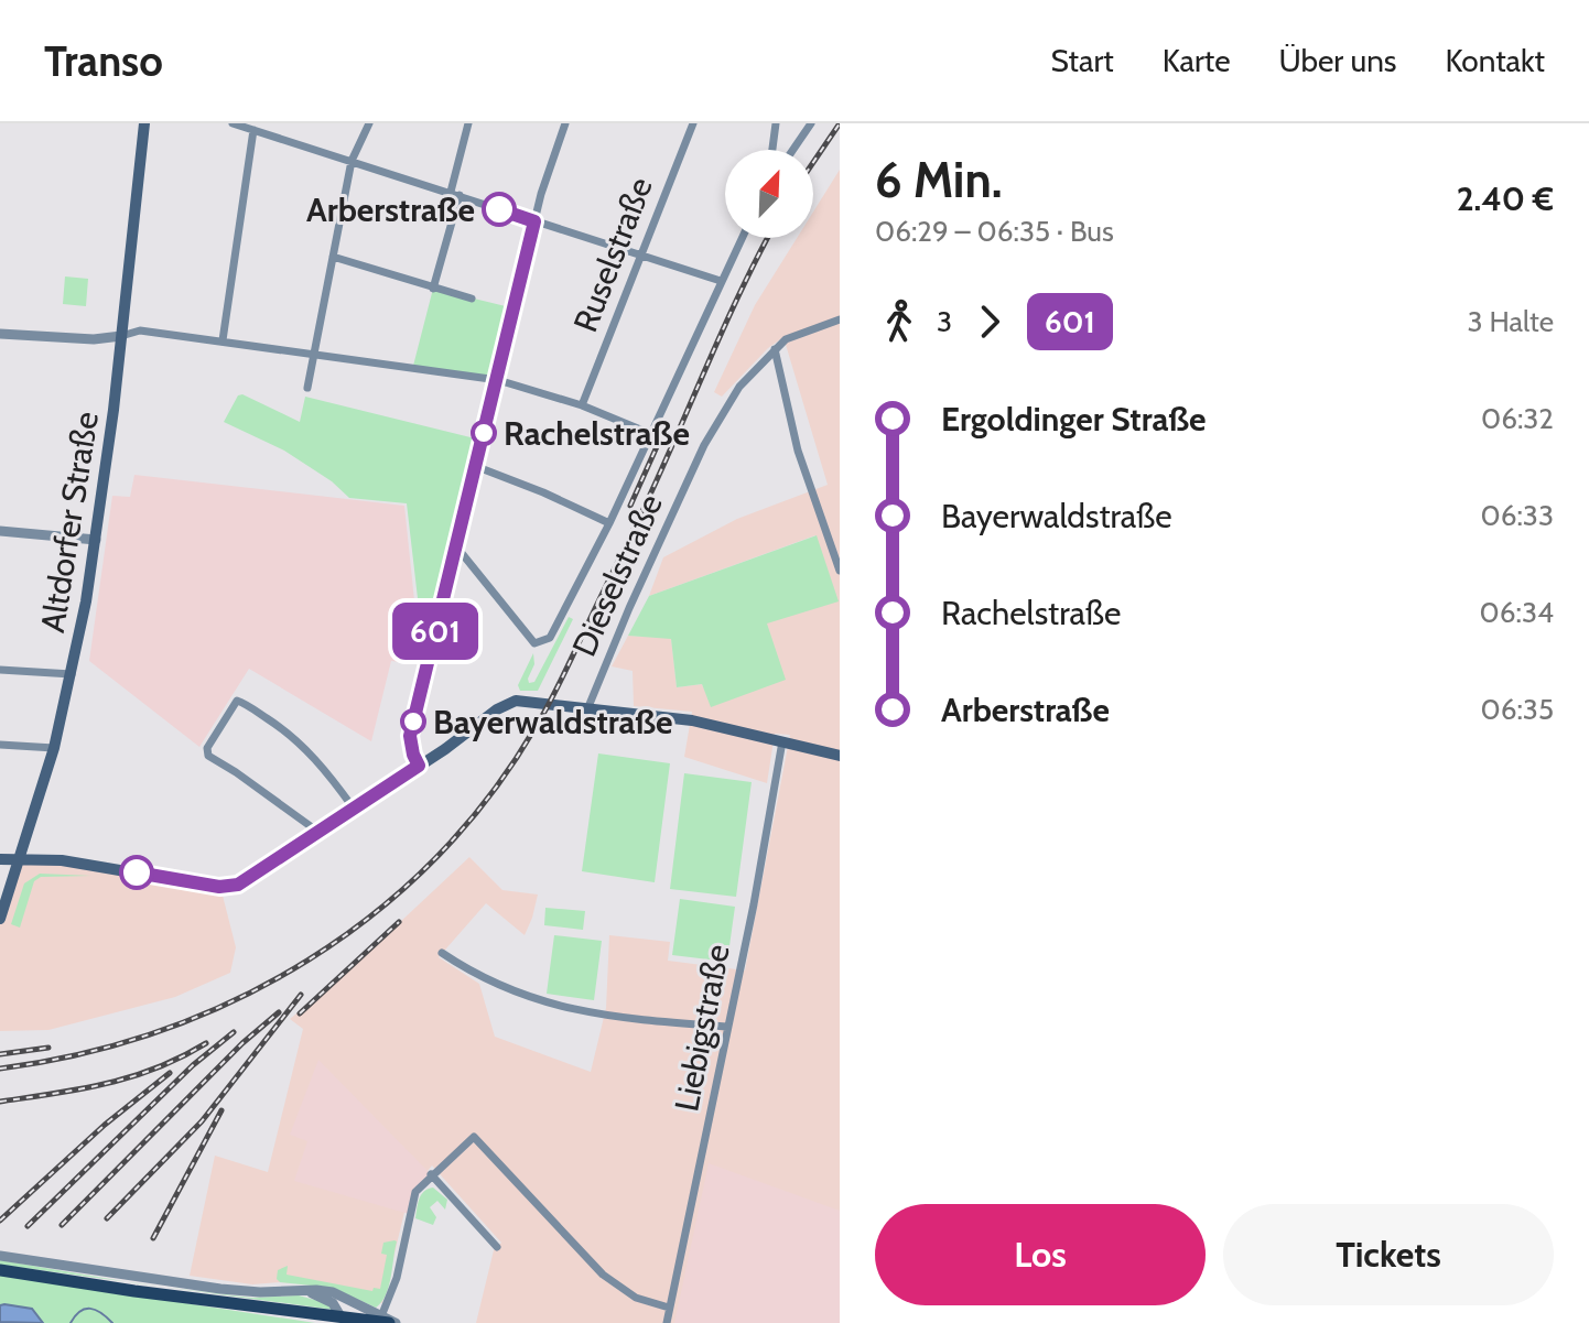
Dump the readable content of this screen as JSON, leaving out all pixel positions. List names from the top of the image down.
{
  "streets": {
    "main road": ["Altdorfer Straße"],
    "street": ["Ruselstraße", "Dieselstraße", "Liebigstraße"]
  },
  "places": ["Arberstraße", "Rachelstraße", "Bayerwaldstraße"],
  "lines": ["bus line 601"],
  "north": "top right",
  "page": {
    "header": "Transo",
    "nav": [
      "Start",
      "Karte",
      "Über uns",
      "Kontakt"
    ],
    "on_map": "601",
    "heading": ["6 Min.", "06:29 – 06:35 · Bus", "2.40 €"],
    "legs": ["3", "601", "3 Halte"],
    "list": [
      {
        "name": "Ergoldinger Straße",
        "value": "06:32"
      },
      {
        "name": "Bayerwaldstraße",
        "value": "06:33"
      },
      {
        "name": "Rachelstraße",
        "value": "06:34"
      },
      {
        "name": "Arberstraße",
        "value": "06:35"
      }
    ],
    "buttons": ["Los", "Tickets"]
  }
}
